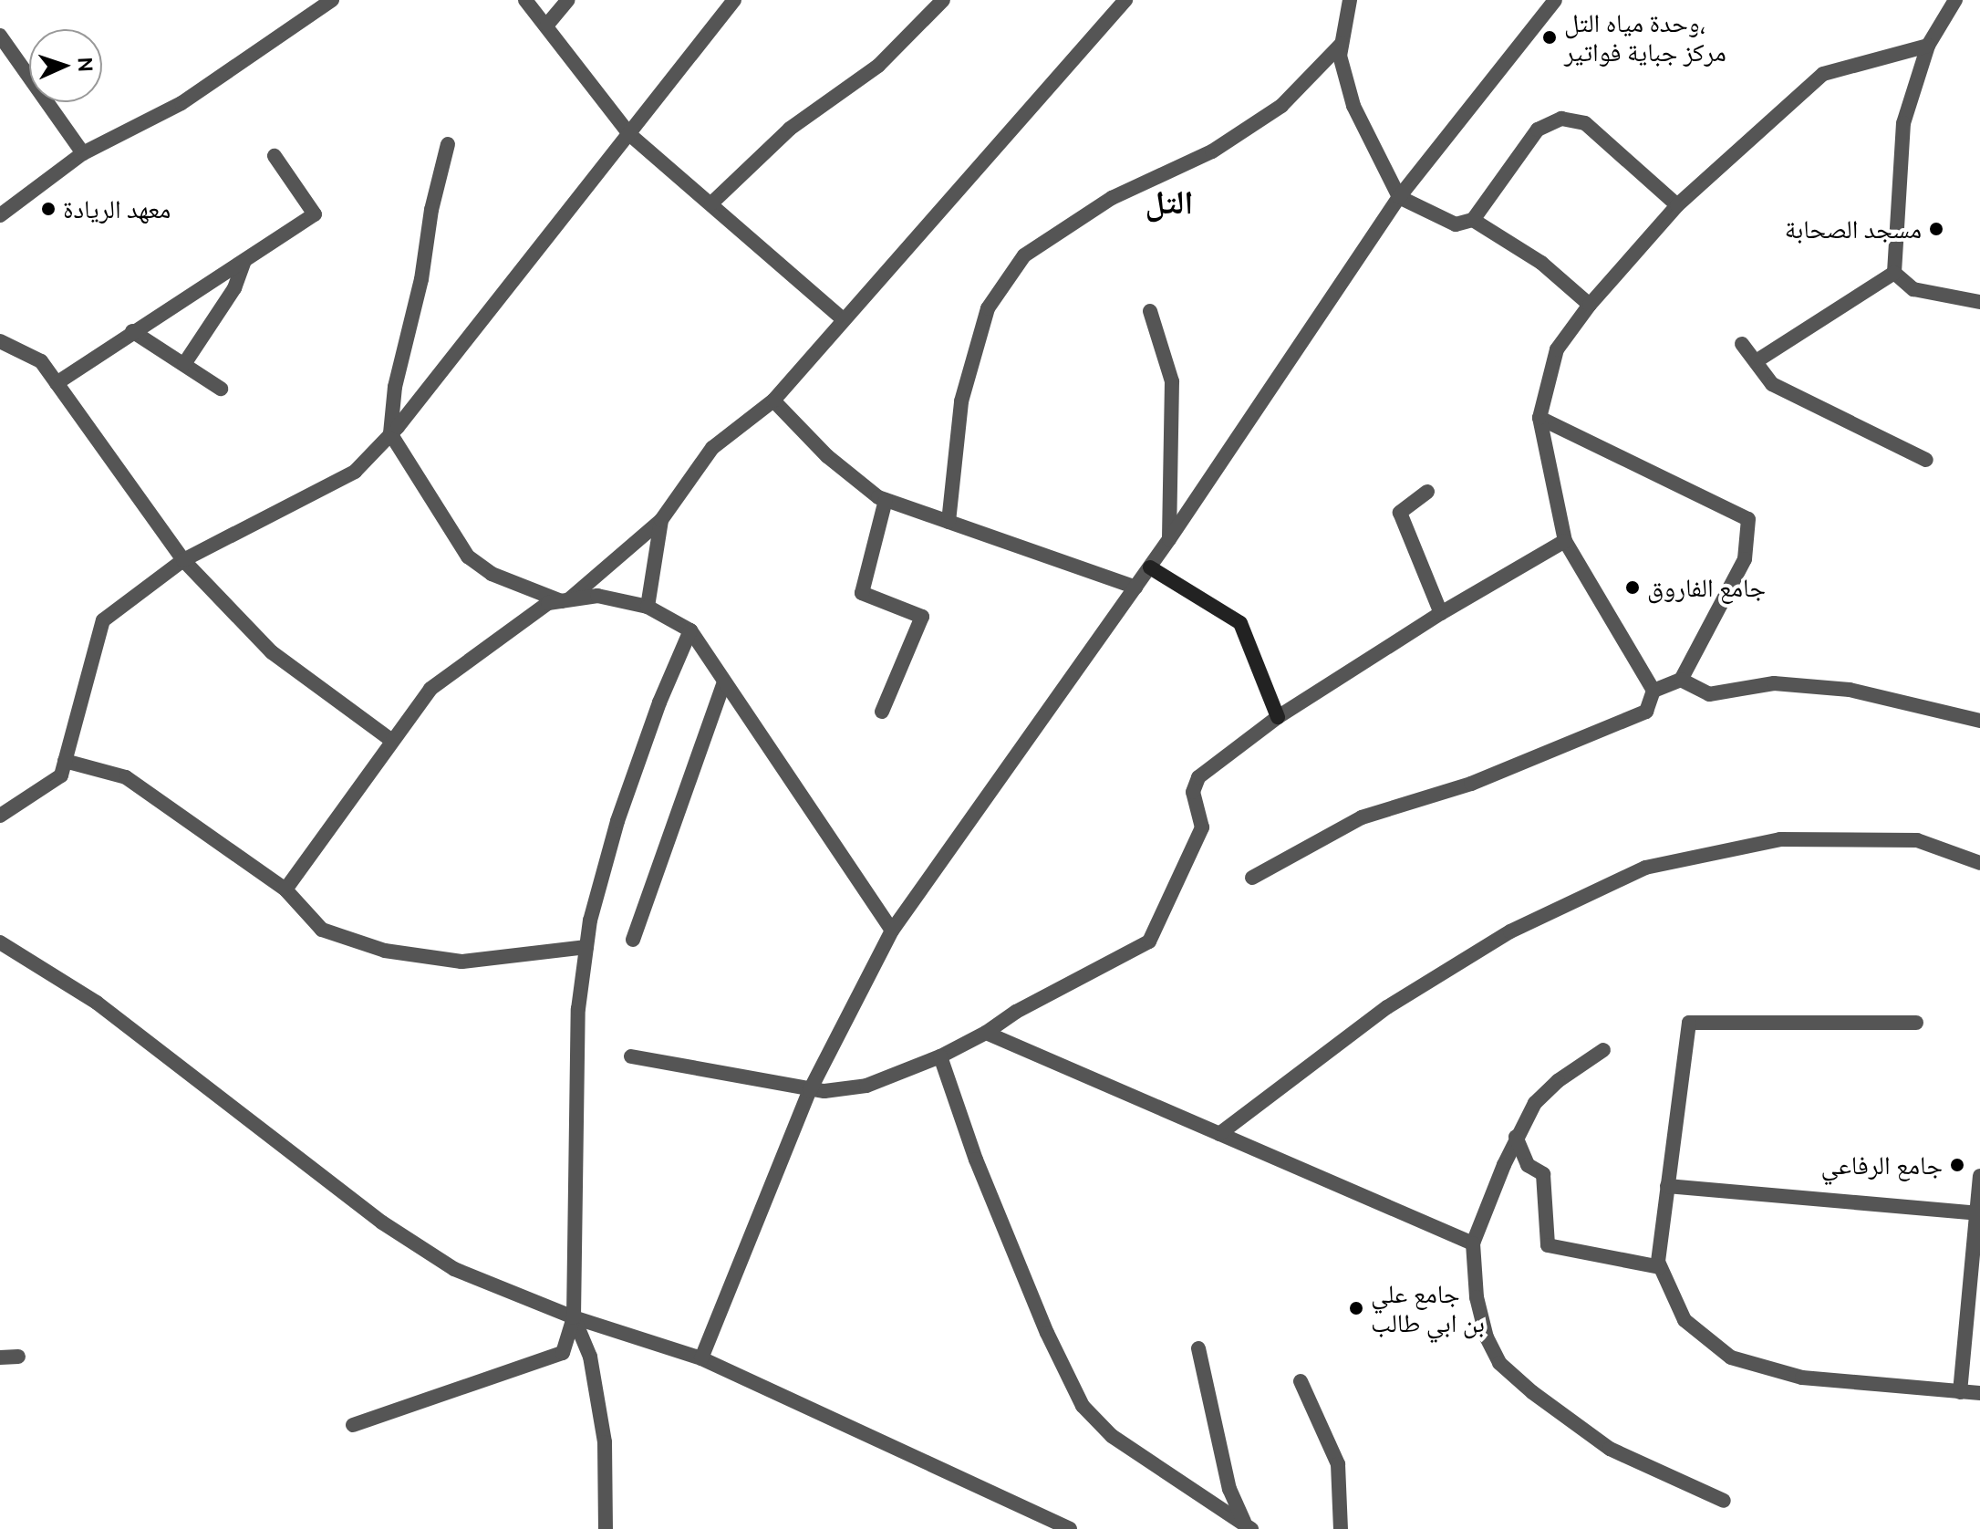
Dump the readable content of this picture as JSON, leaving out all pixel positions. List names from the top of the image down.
{
  "districts": ["التل"],
  "places": [
    "وحدة مياه التل، مركز جباية فواتير",
    "معهد الريادة",
    "مسجد الصحابة",
    "جامع الفاروق",
    "جامع الرفاعي",
    "جامع علي بن ابي طالب"
  ],
  "north": "right"
}
